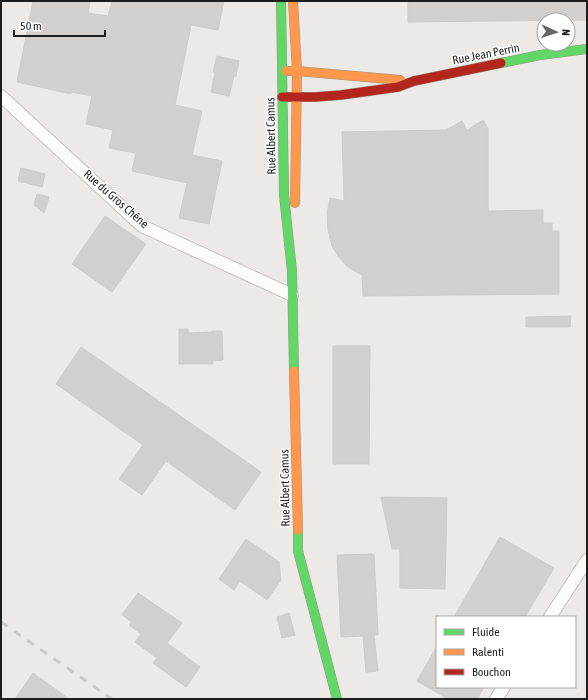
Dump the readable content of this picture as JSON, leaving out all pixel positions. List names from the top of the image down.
{
  "streets": {
    "street": ["Rue Jean Perrin", "Rue Albert Camus", "Rue du Gros Chêne"]
  },
  "crossings": [
    ["Rue Jean Perrin", "Rue Albert Camus"],
    ["Rue Albert Camus", "Rue du Gros Chêne"]
  ],
  "legend": ["Fluide", "Ralenti", "Bouchon"],
  "scale_bar": "50 m",
  "north": "right"
}
